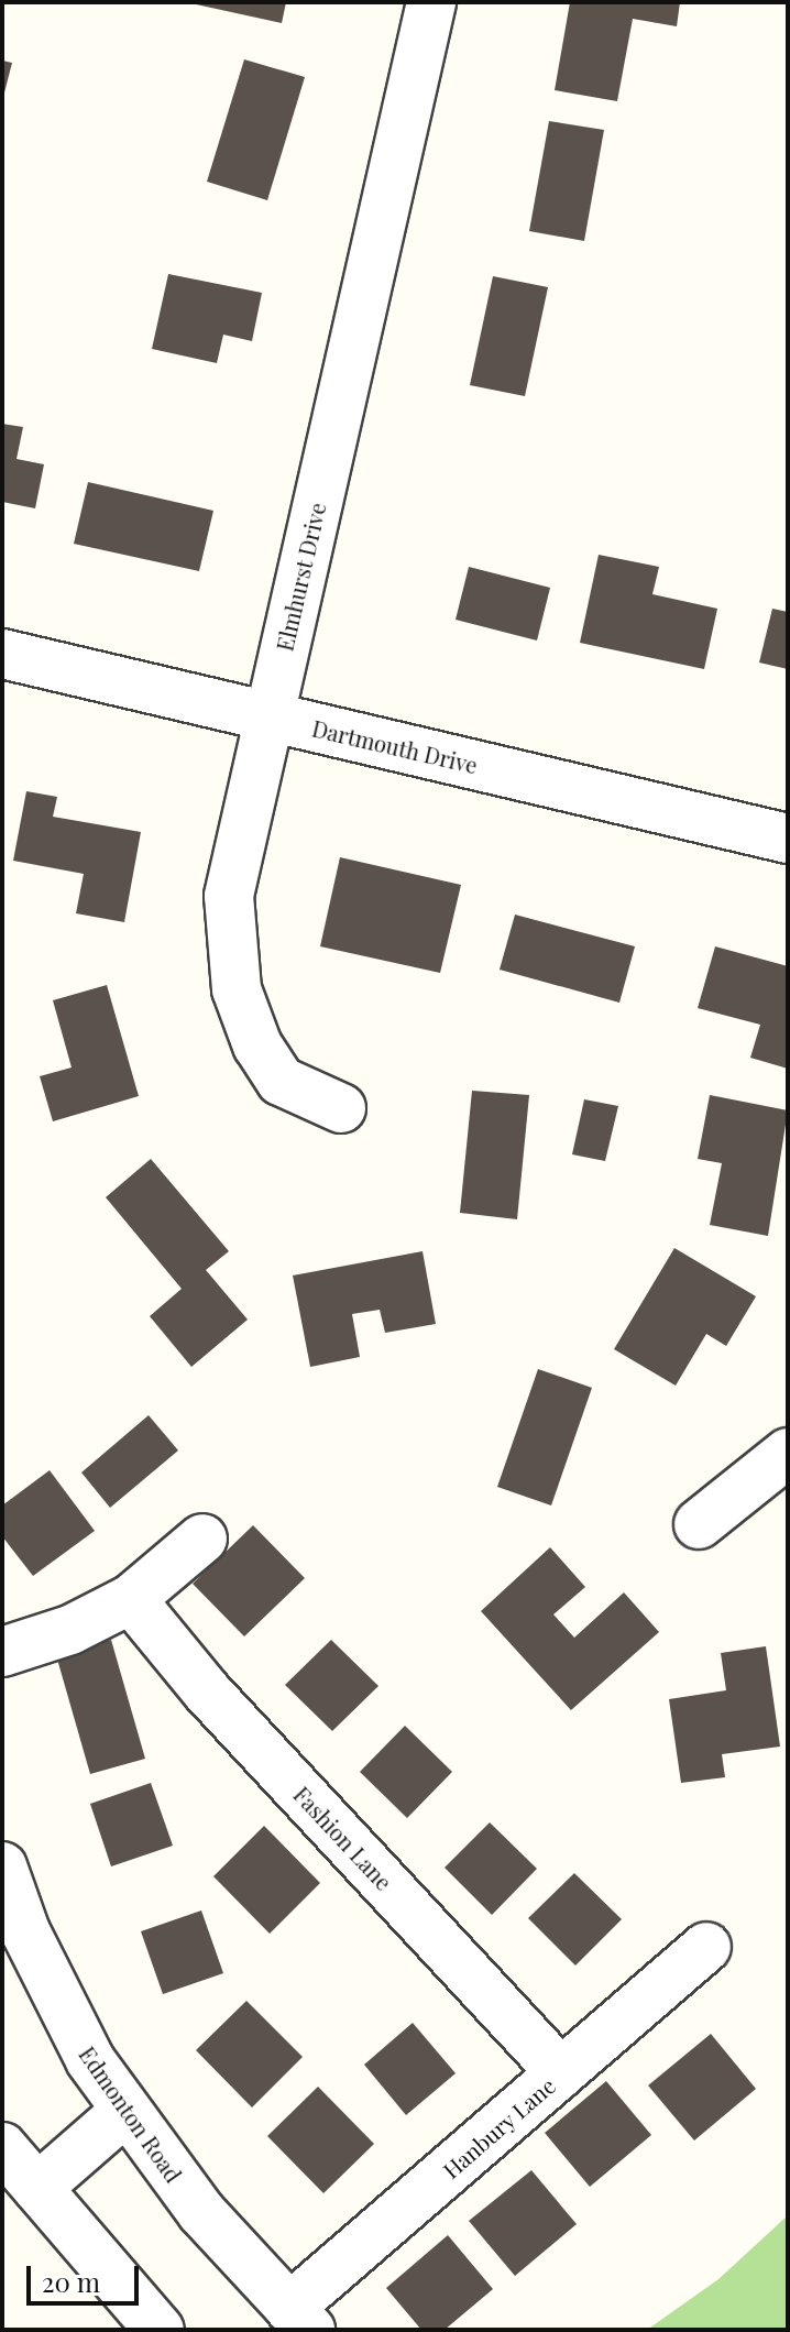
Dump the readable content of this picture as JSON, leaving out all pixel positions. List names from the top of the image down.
{
  "streets": {
    "street": [
      "Elmhurst Drive",
      "Dartmouth Drive",
      "Fashion Lane",
      "Edmonton Road",
      "Hanbury Lane"
    ]
  },
  "crossings": [
    ["Elmhurst Drive", "Dartmouth Drive"],
    ["Fashion Lane", "Hanbury Lane"],
    ["Edmonton Road", "Hanbury Lane"]
  ],
  "scale_bar": "20 m"
}
